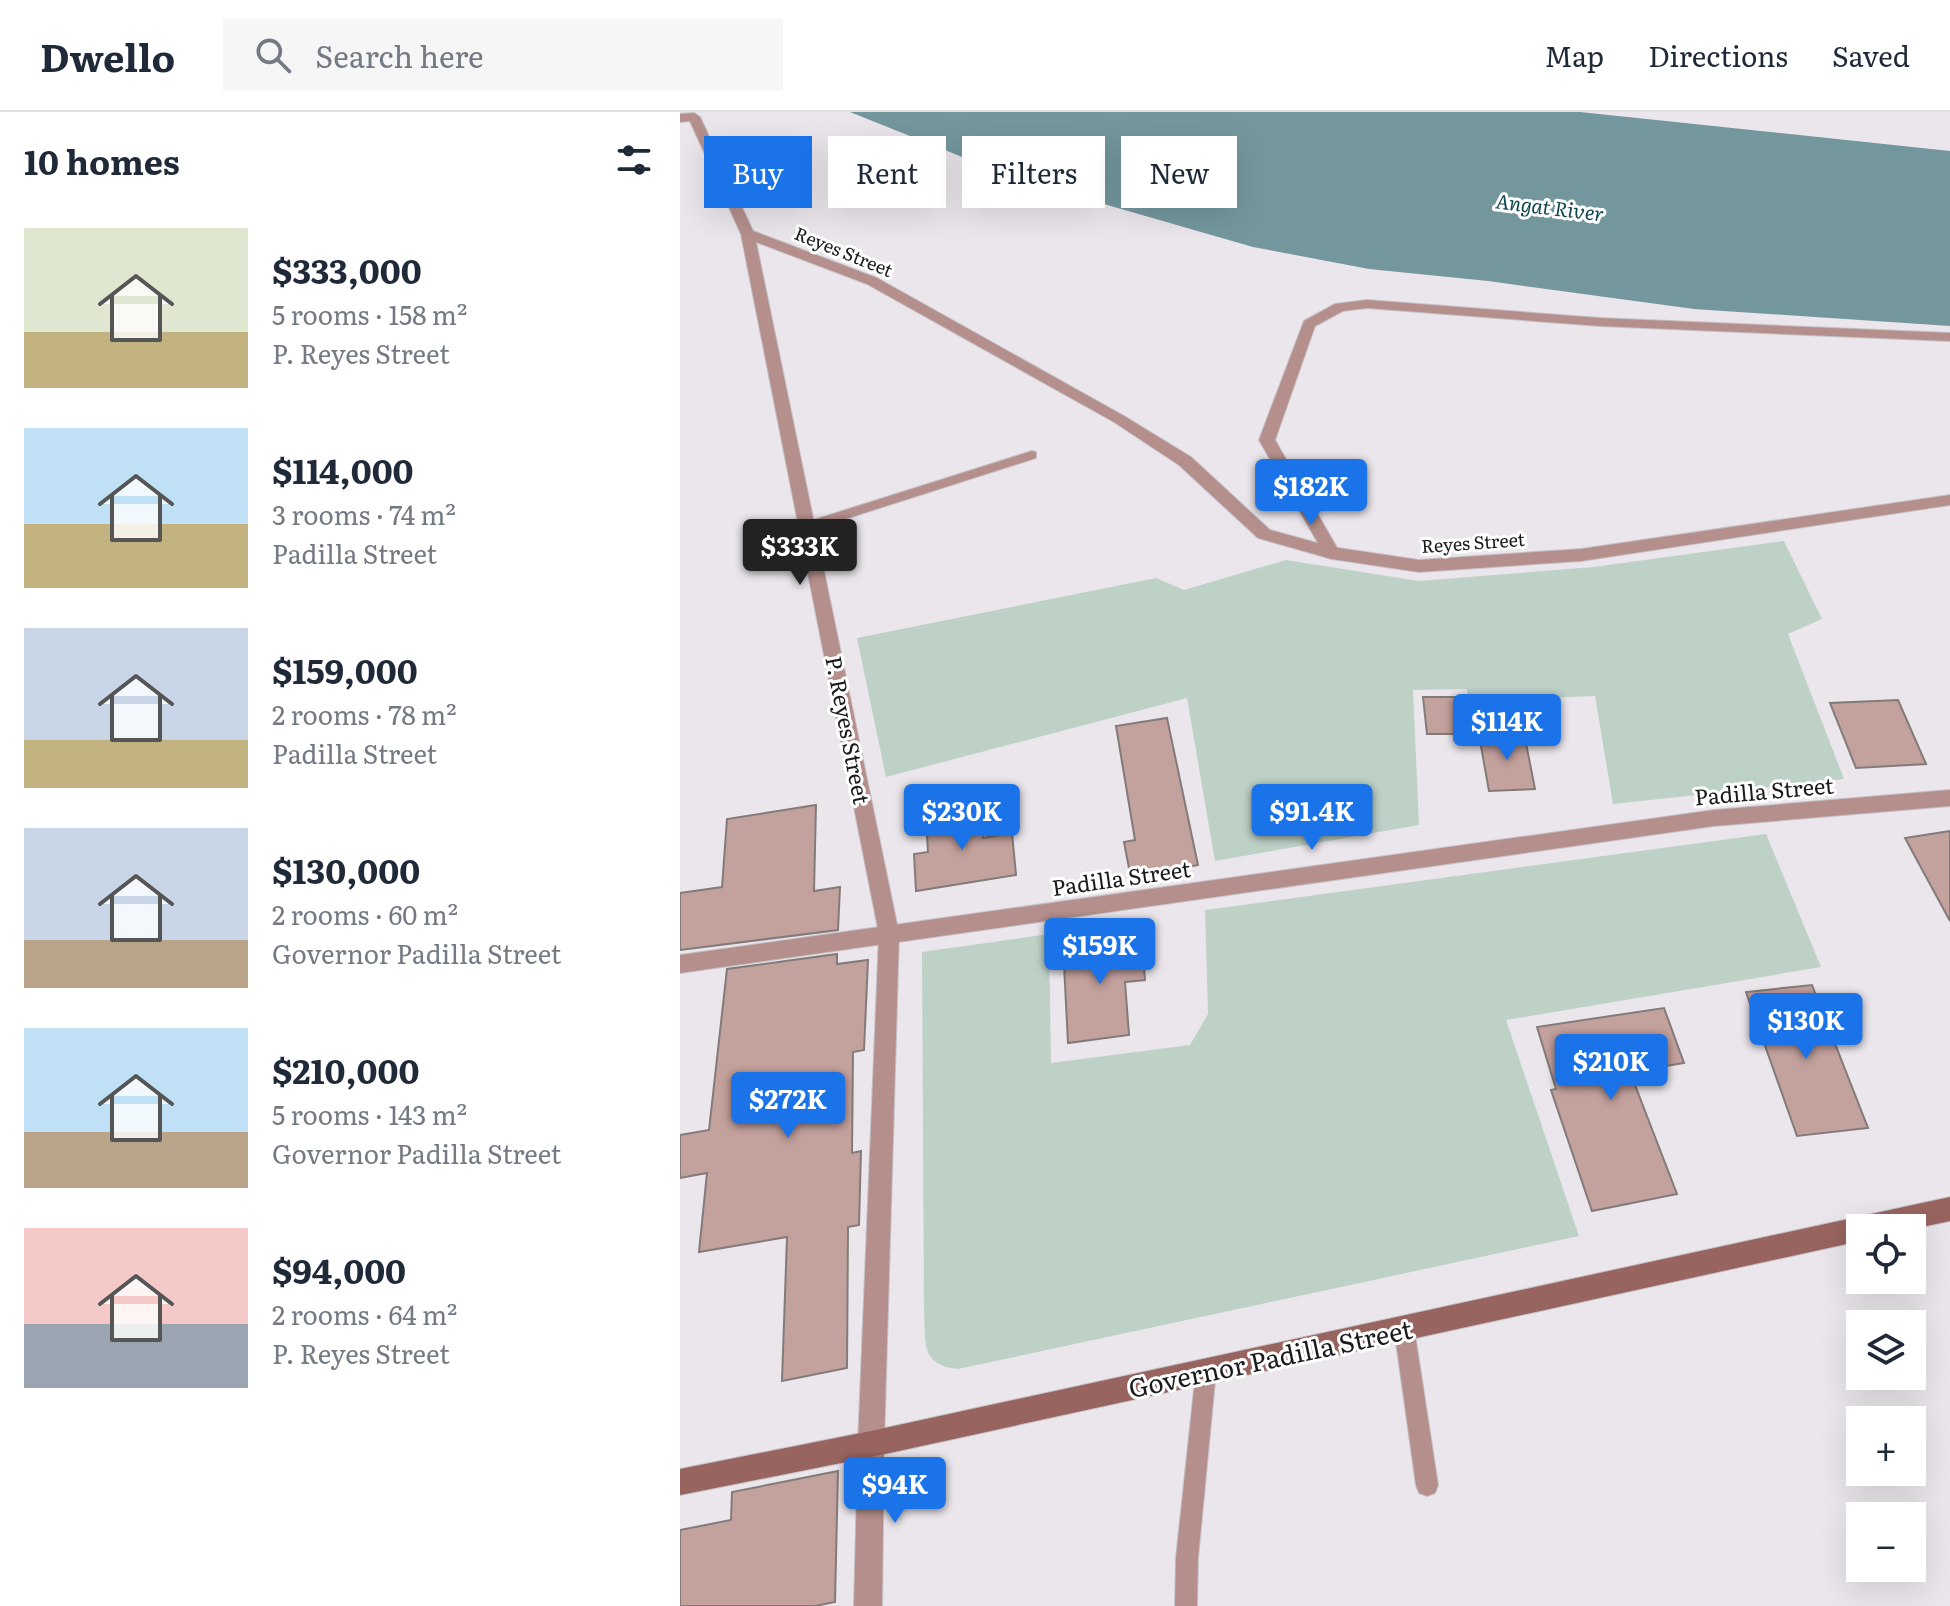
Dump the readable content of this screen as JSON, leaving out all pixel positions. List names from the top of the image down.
{
  "streets": {
    "main road": ["Governor Padilla Street"],
    "street": ["Reyes Street", "P. Reyes Street", "Padilla Street"]
  },
  "crossings": [
    ["Reyes Street", "P. Reyes Street"],
    ["P. Reyes Street", "Padilla Street"],
    ["P. Reyes Street", "Governor Padilla Street"]
  ],
  "water": ["Angat River"],
  "page": {
    "header": "Dwello",
    "search": "Search here",
    "nav": ["Map", "Directions", "Saved"],
    "heading": "10 homes",
    "chip": [
      "Buy",
      "Rent",
      "Filters",
      "New"
    ],
    "list": [
      {
        "name": "$333,000",
        "note": "5 rooms · 158 m² · P. Reyes Street"
      },
      {
        "name": "$114,000",
        "note": "3 rooms · 74 m² · Padilla Street"
      },
      {
        "name": "$159,000",
        "note": "2 rooms · 78 m² · Padilla Street"
      },
      {
        "name": "$130,000",
        "note": "2 rooms · 60 m² · Governor Padilla Street"
      },
      {
        "name": "$210,000",
        "note": "5 rooms · 143 m² · Governor Padilla Street"
      },
      {
        "name": "$94,000",
        "note": "2 rooms · 64 m² · P. Reyes Street"
      }
    ],
    "price": [
      "$182K",
      "$333K",
      "$114K",
      "$230K",
      "$91.4K",
      "$159K",
      "$130K",
      "$210K",
      "$272K",
      "$94K"
    ],
    "map_buttons": ["+", "−"]
  }
}
